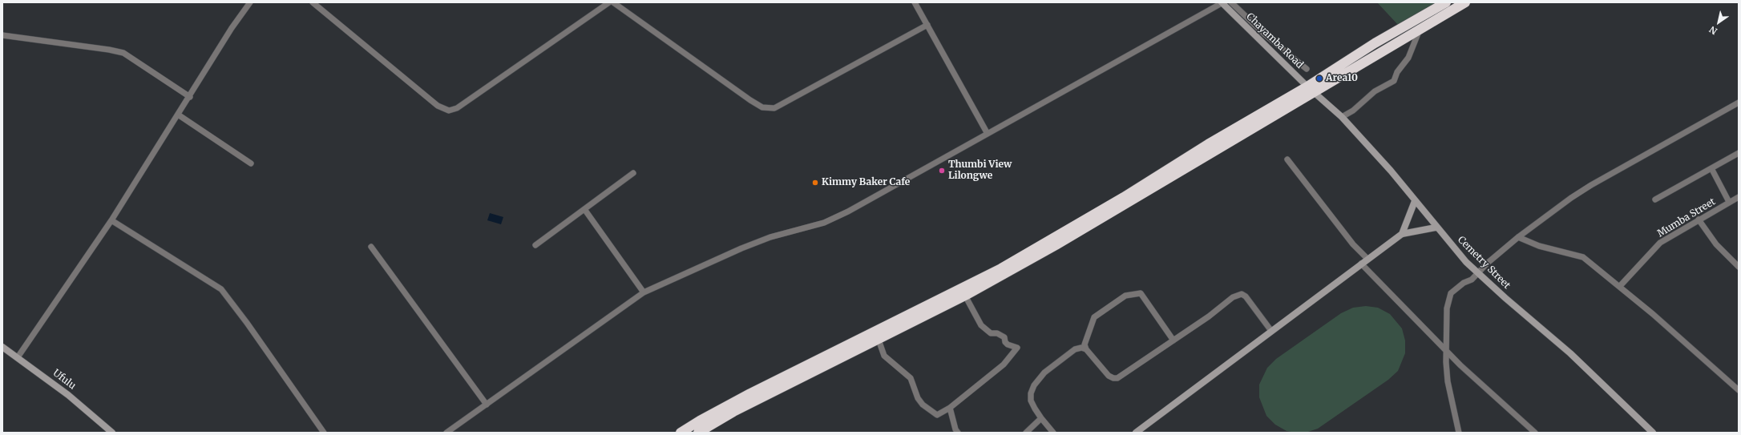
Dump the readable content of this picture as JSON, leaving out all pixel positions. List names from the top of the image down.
{
  "streets": {
    "street": [
      "Chayamba Road",
      "Mumba Street",
      "Cemetry Street",
      "Ufulu"
    ]
  },
  "crossings": [
    ["Chayamba Road", "Cemetry Street"]
  ],
  "places": ["Area10", "Thumbi View Lilongwe", "Kimmy Baker Cafe"],
  "north": "bottom left"
}
